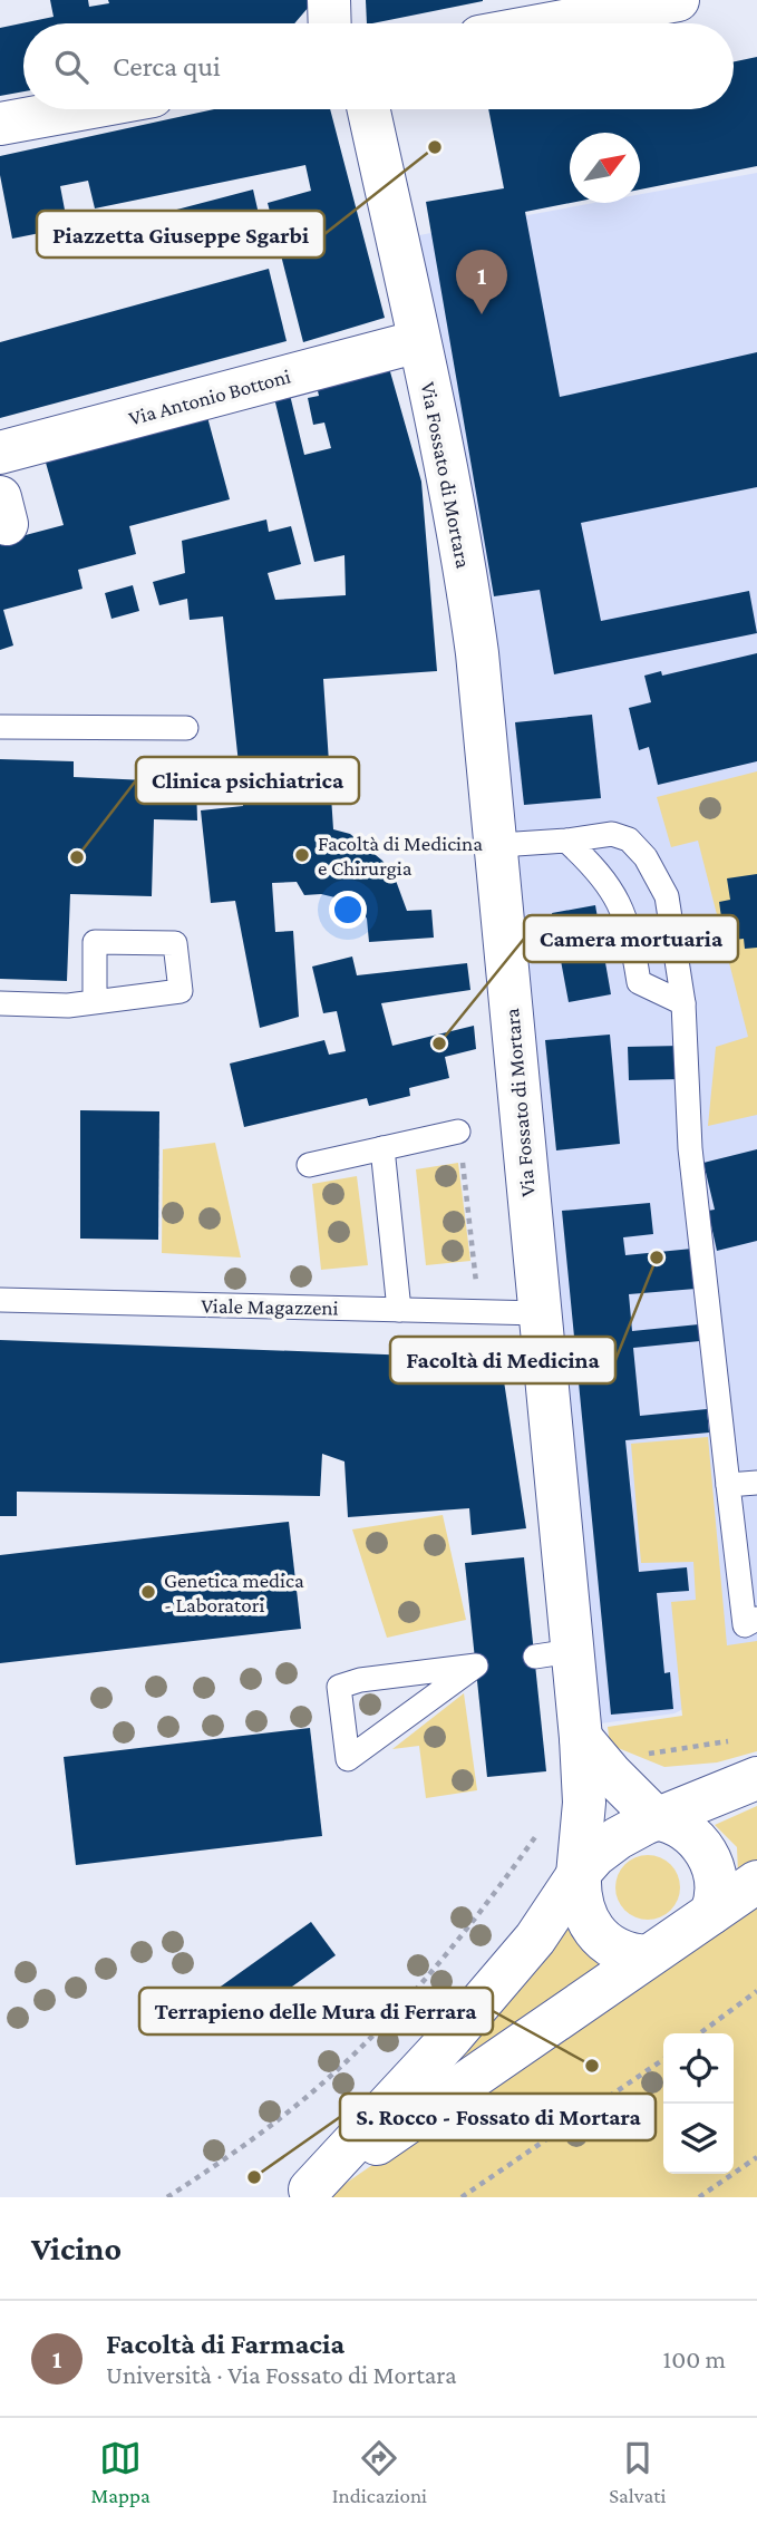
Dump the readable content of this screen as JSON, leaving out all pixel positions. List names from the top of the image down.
{
  "streets": {
    "street": ["Via Antonio Bottoni", "Via Fossato di Mortara"],
    "lane": ["Viale Magazzeni"]
  },
  "crossings": [
    ["Via Antonio Bottoni", "Via Fossato di Mortara"],
    ["Via Fossato di Mortara", "Viale Magazzeni"]
  ],
  "places": [
    "Piazzetta Giuseppe Sgarbi",
    "Facoltà di Medicina e Chirurgia",
    "Clinica psichiatrica",
    "Camera mortuaria",
    "Facoltà di Medicina",
    "Genetica medica - Laboratori",
    "Terrapieno delle Mura di Ferrara",
    "S. Rocco - Fossato di Mortara"
  ],
  "north": "top right",
  "page": {
    "search": "Cerca qui",
    "pins": "1",
    "heading": "Vicino",
    "list": [
      {
        "mark": "1",
        "name": "Facoltà di Farmacia",
        "note": "Università · Via Fossato di Mortara",
        "value": "100 m"
      }
    ],
    "nav": ["Mappa", "Indicazioni", "Salvati"]
  }
}
